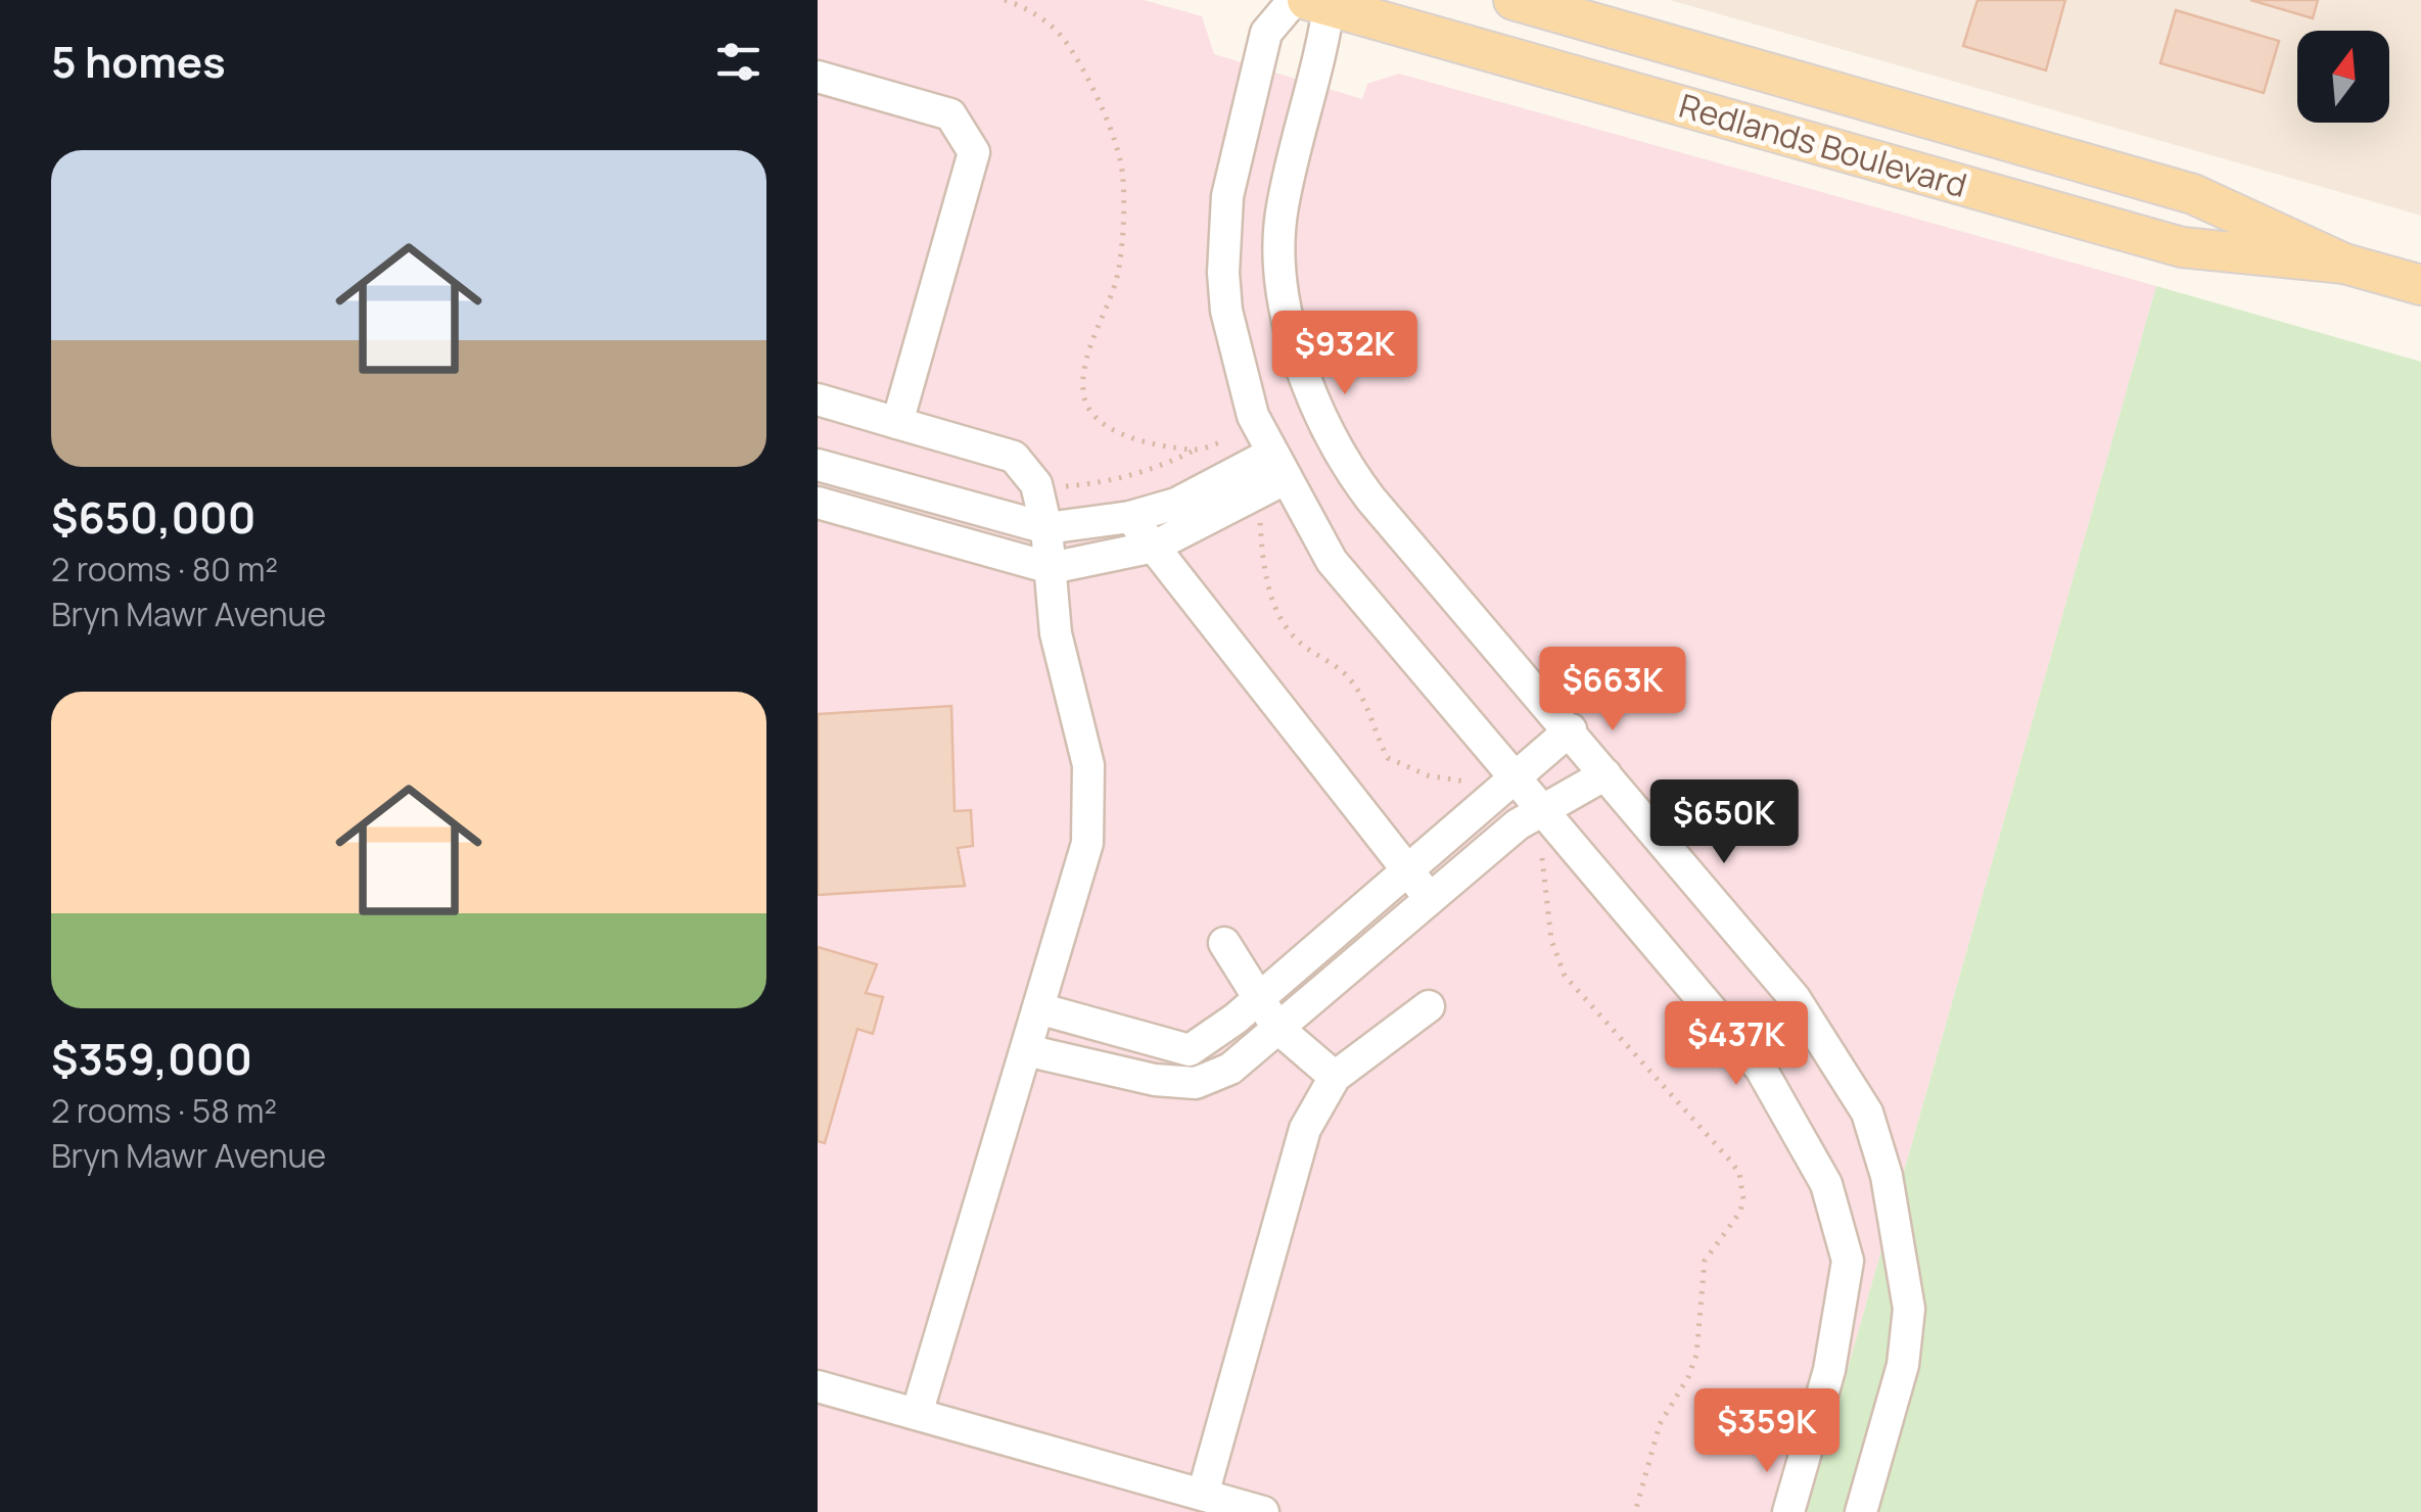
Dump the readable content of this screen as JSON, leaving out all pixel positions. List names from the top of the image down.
{
  "streets": {
    "main road": ["Redlands Boulevard"]
  },
  "north": "top",
  "page": {
    "heading": "5 homes",
    "list": [
      {
        "name": "$650,000",
        "note": "2 rooms · 80 m² · Bryn Mawr Avenue"
      },
      {
        "name": "$359,000",
        "note": "2 rooms · 58 m² · Bryn Mawr Avenue"
      }
    ],
    "price": [
      "$932K",
      "$663K",
      "$650K",
      "$437K",
      "$359K"
    ]
  }
}
